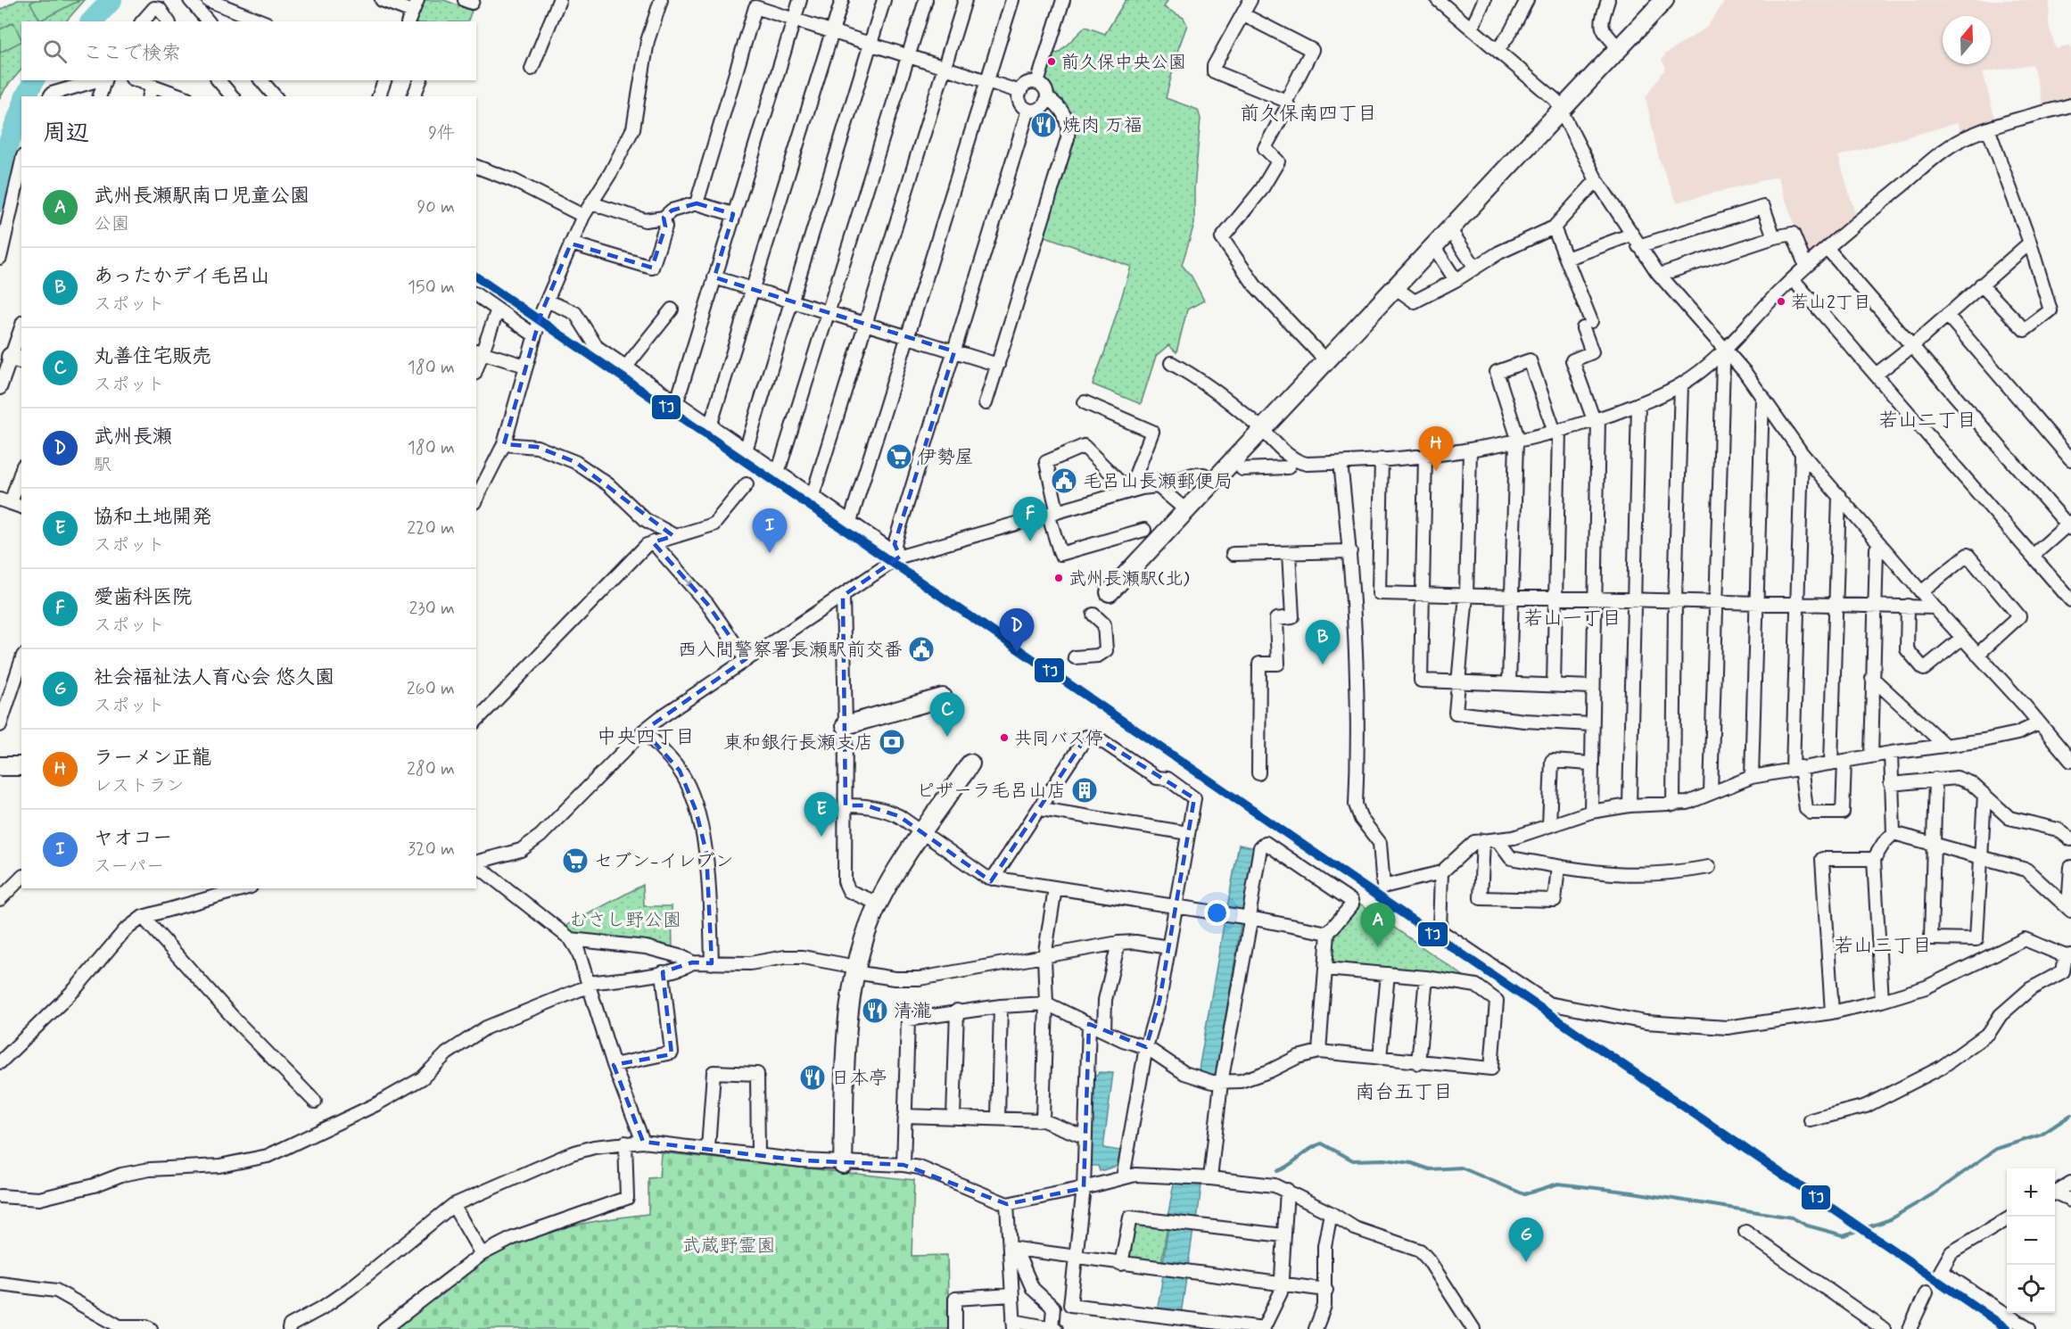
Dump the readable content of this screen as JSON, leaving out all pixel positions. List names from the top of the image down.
{
  "districts": [
    "前久保南四丁目",
    "若山二丁目",
    "若山一丁目",
    "中央四丁目",
    "若山三丁目",
    "南台五丁目"
  ],
  "parks": ["むさし野公園", "武蔵野霊園"],
  "places": {
    "other": [
      "前久保中央公園",
      "若山2丁目",
      "武州長瀬駅(北)",
      "共同バス停"
    ],
    "restaurant": ["焼肉 万福", "清瀧", "日本亭"],
    "supermarket": ["伊勢屋", "セブン-イレブン"],
    "public building": ["毛呂山長瀬郵便局", "西入間警察署長瀬駅前交番"],
    "bank": ["東和銀行長瀬支店"],
    "building": ["ピザーラ毛呂山店"]
  },
  "lines": ["transit line TJ"],
  "north": "top",
  "page": {
    "search": "ここで検索",
    "heading": ["周辺", "9件"],
    "list": [
      {
        "mark": "A",
        "name": "武州長瀬駅南口児童公園",
        "note": "公園",
        "value": "90 m"
      },
      {
        "mark": "B",
        "name": "あったかデイ毛呂山",
        "note": "スポット",
        "value": "150 m"
      },
      {
        "mark": "C",
        "name": "丸善住宅販売",
        "note": "スポット",
        "value": "180 m"
      },
      {
        "mark": "D",
        "name": "武州長瀬",
        "note": "駅",
        "value": "180 m"
      },
      {
        "mark": "E",
        "name": "協和土地開発",
        "note": "スポット",
        "value": "220 m"
      },
      {
        "mark": "F",
        "name": "愛歯科医院",
        "note": "スポット",
        "value": "230 m"
      },
      {
        "mark": "G",
        "name": "社会福祉法人育心会 悠久園",
        "note": "スポット",
        "value": "260 m"
      },
      {
        "mark": "H",
        "name": "ラーメン正龍",
        "note": "レストラン",
        "value": "280 m"
      },
      {
        "mark": "I",
        "name": "ヤオコー",
        "note": "スーパー",
        "value": "320 m"
      }
    ],
    "pins": [
      "H",
      "F",
      "I",
      "D",
      "B",
      "C",
      "E",
      "A",
      "G"
    ],
    "map_buttons": ["+", "−"]
  }
}
